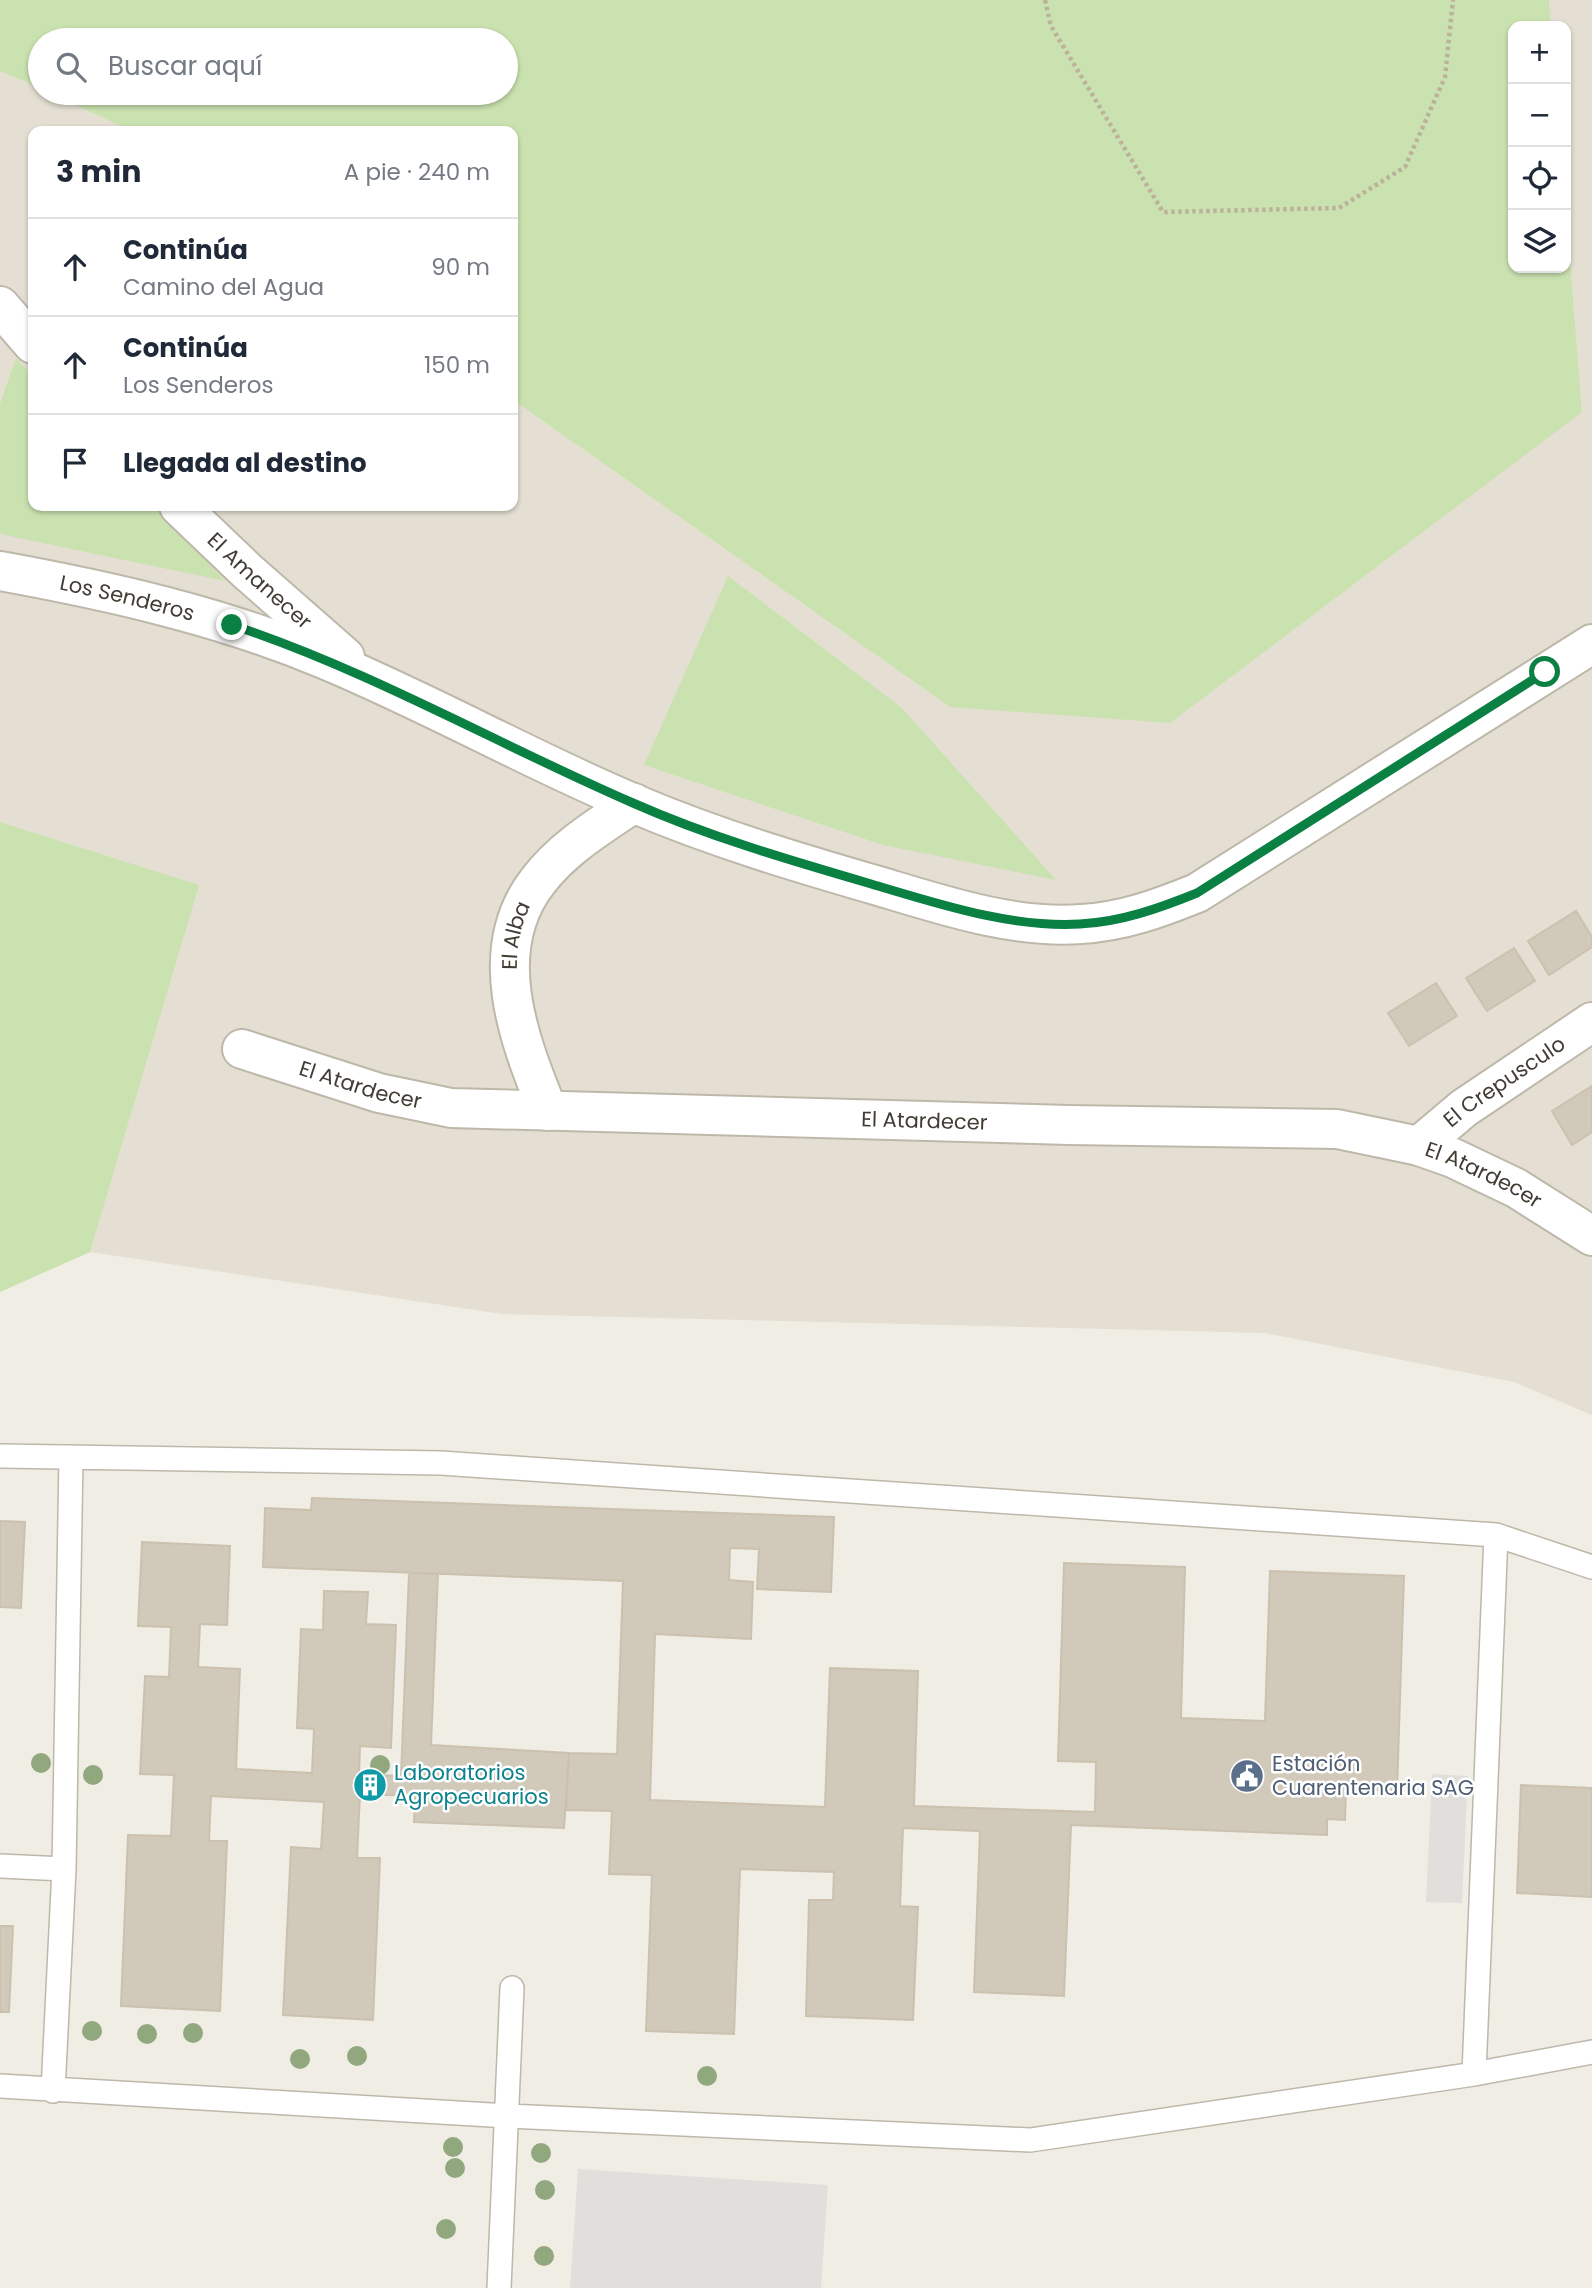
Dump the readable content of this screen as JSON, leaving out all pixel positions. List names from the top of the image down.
{
  "streets": {
    "street": [
      "El Amanecer",
      "Los Senderos",
      "El Alba",
      "El Crepusculo",
      "El Atardecer"
    ]
  },
  "crossings": [
    ["El Amanecer", "Los Senderos"],
    ["Los Senderos", "El Alba"],
    ["El Alba", "El Atardecer"],
    ["El Crepusculo", "El Atardecer"]
  ],
  "places": {
    "public building": ["Estación Cuarentenaria SAG"],
    "building": ["Laboratorios Agropecuarios"]
  },
  "page": {
    "map_buttons": ["+", "−"],
    "search": "Buscar aquí",
    "heading": ["3 min", "A pie · 240 m"],
    "list": [
      ["Continúa", "Camino del Agua", "90 m"],
      ["Continúa", "Los Senderos", "150 m"],
      "Llegada al destino"
    ]
  }
}
